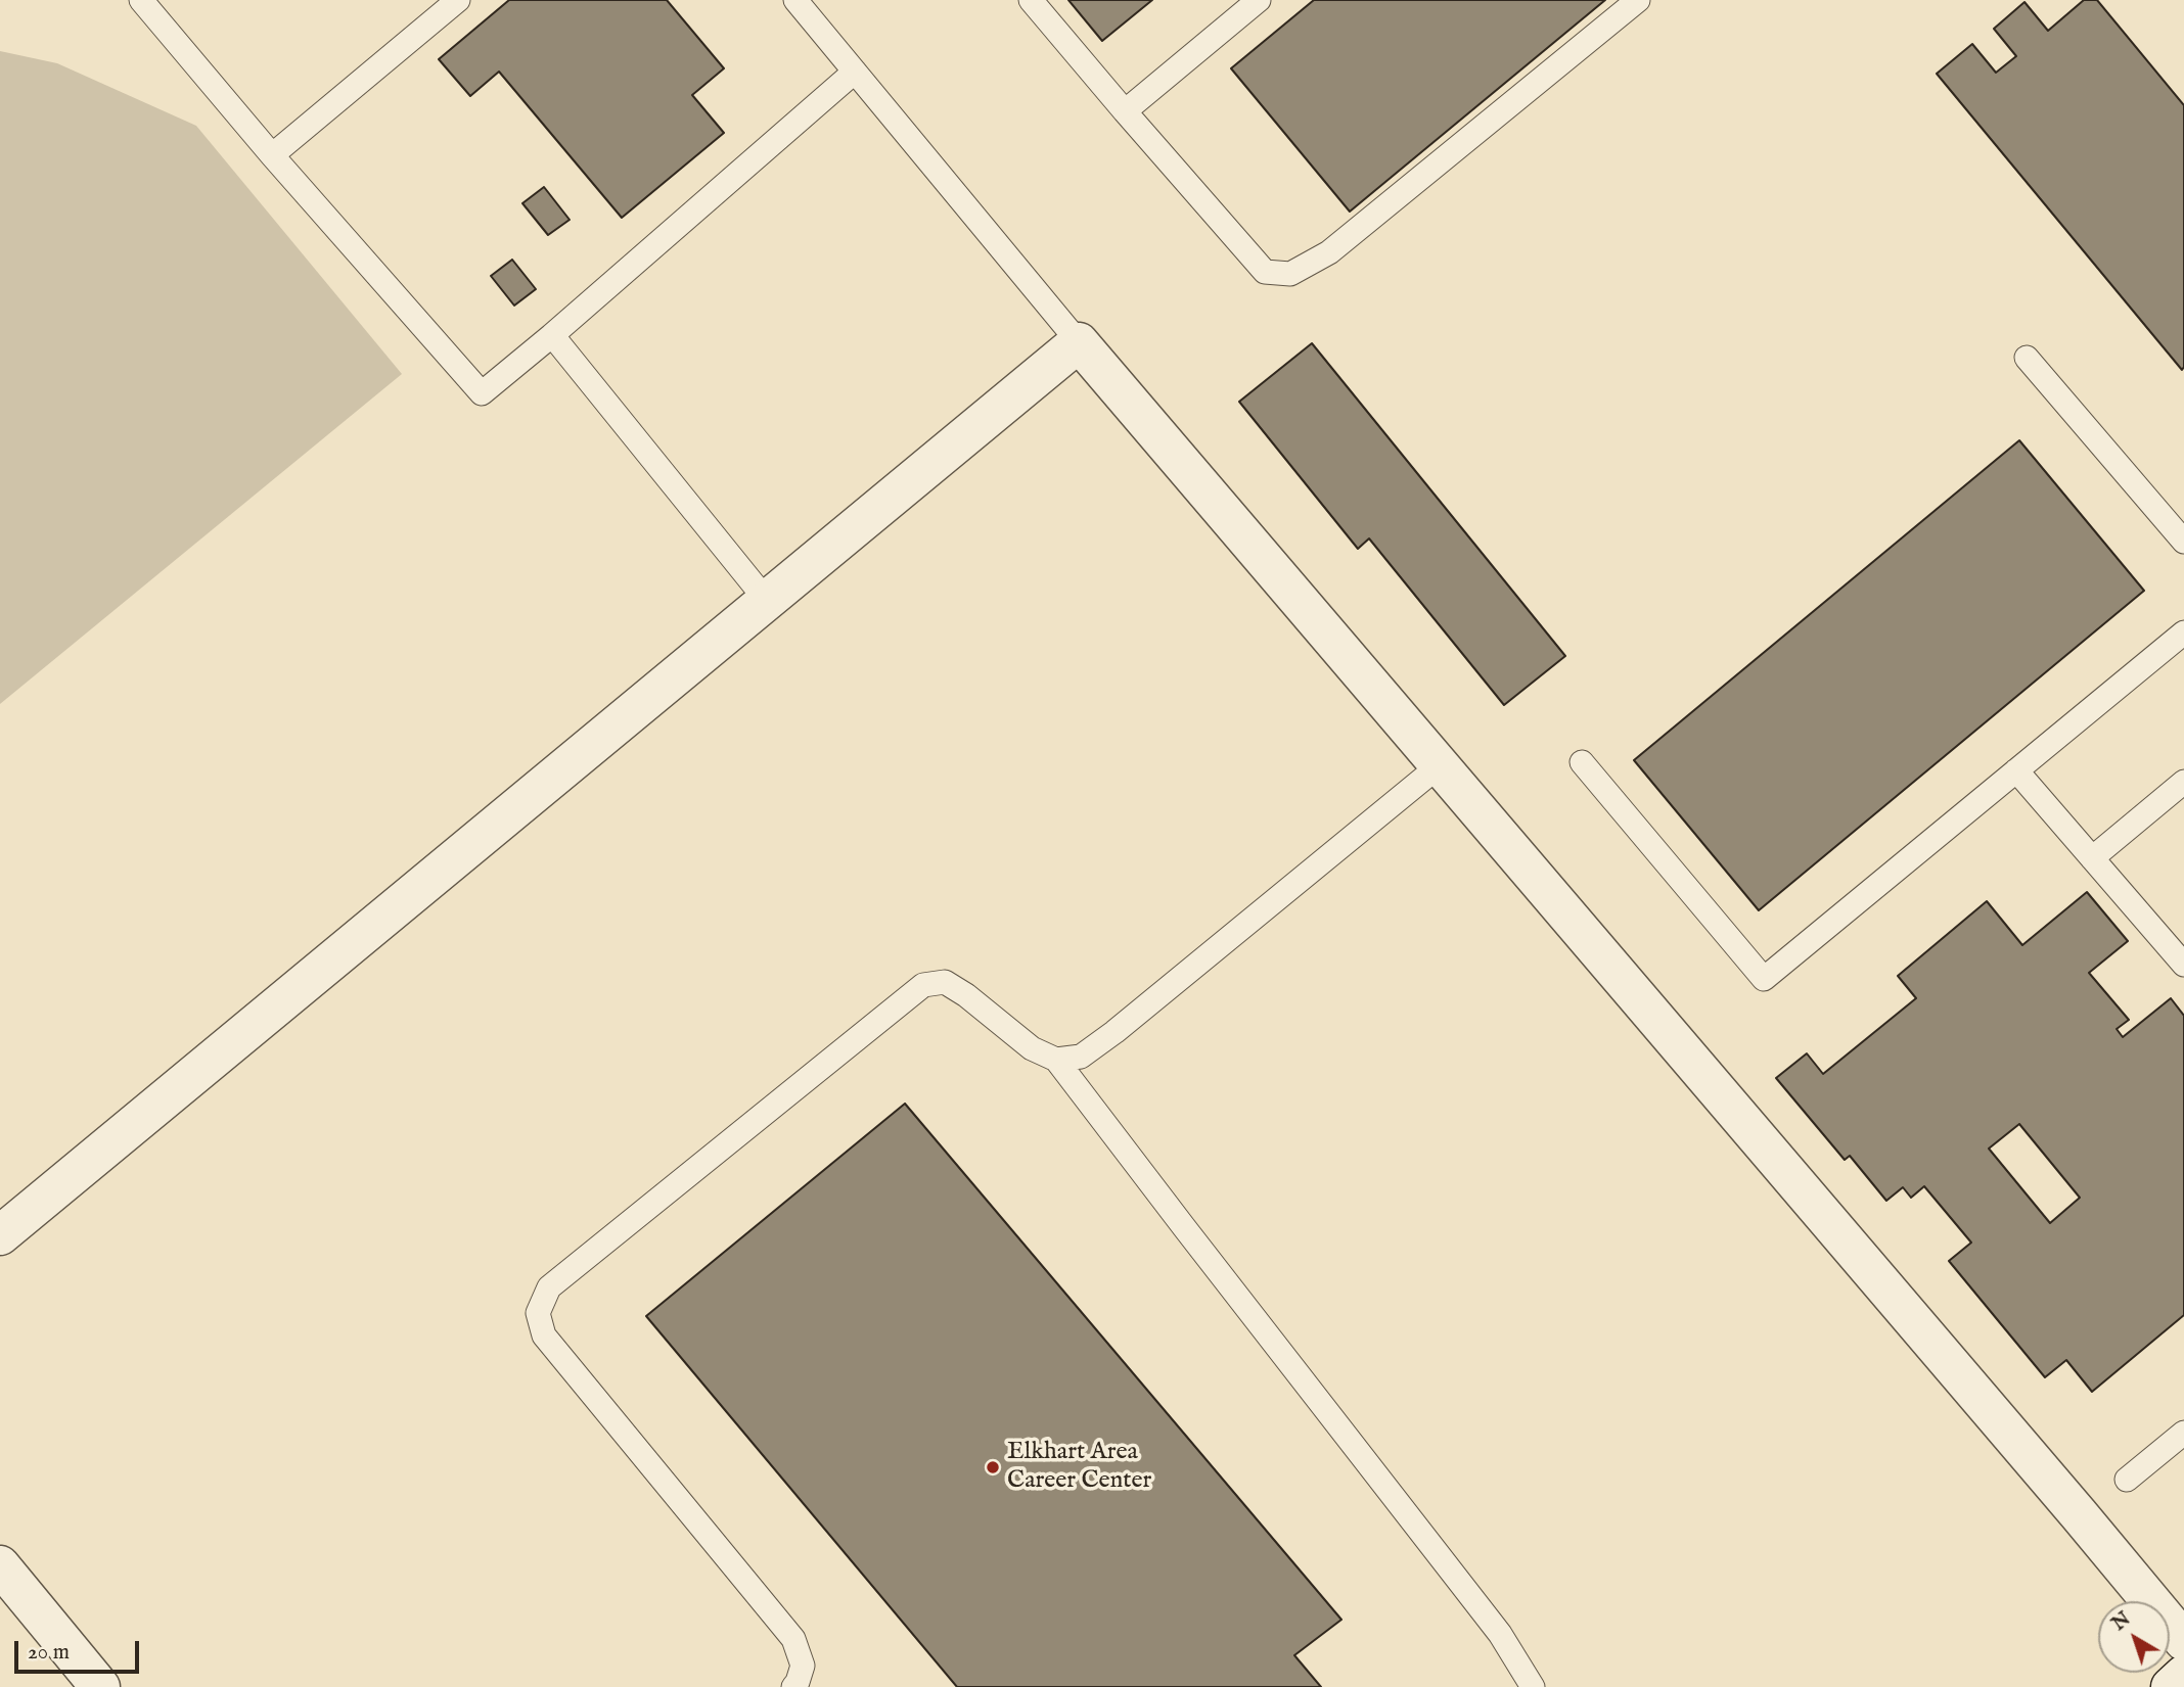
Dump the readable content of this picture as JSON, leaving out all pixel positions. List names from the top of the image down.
{
  "places": ["Elkhart Area Career Center"],
  "scale_bar": "20 m",
  "north": "top left"
}
